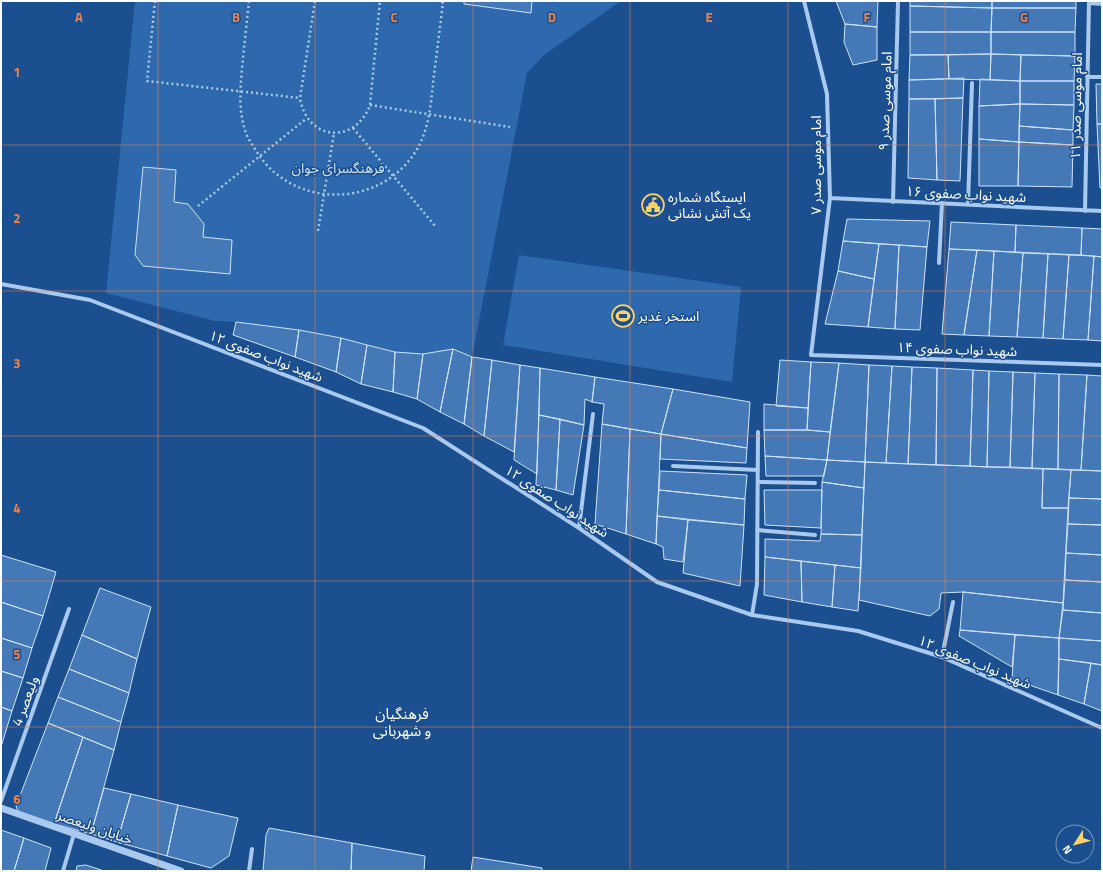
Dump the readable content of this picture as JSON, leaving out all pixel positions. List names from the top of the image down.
{
  "streets": {
    "street": [
      "امام موسی صدر ۹",
      "امام موسی صدر ۱۱",
      "امام موسی صدر ۷",
      "شهید نواب صفوی ۱۶",
      "شهید نواب صفوی ۱۴",
      "شهید نواب صفوی ۱۲",
      "ولیعصر 4",
      "خیابان ولیعصر"
    ]
  },
  "crossings": [
    ["امام موسی صدر ۹", "شهید نواب صفوی ۱۶"],
    ["امام موسی صدر ۱۱", "شهید نواب صفوی ۱۶"],
    ["امام موسی صدر ۷", "شهید نواب صفوی ۱۶"],
    ["امام موسی صدر ۷", "شهید نواب صفوی ۱۴"]
  ],
  "districts": ["فرهنگیان و شهربانی"],
  "parks": ["فرهنگسرای جوان"],
  "places": {
    "public building": ["ایستگاه شماره یک آتش نشانی"],
    "sports": ["استخر غدیر"]
  },
  "north": "bottom left",
  "grid": {
    "columns": [
      "A",
      "B",
      "C",
      "D",
      "E",
      "F",
      "G"
    ],
    "rows": [
      "1",
      "2",
      "3",
      "4",
      "5",
      "6"
    ]
  }
}
